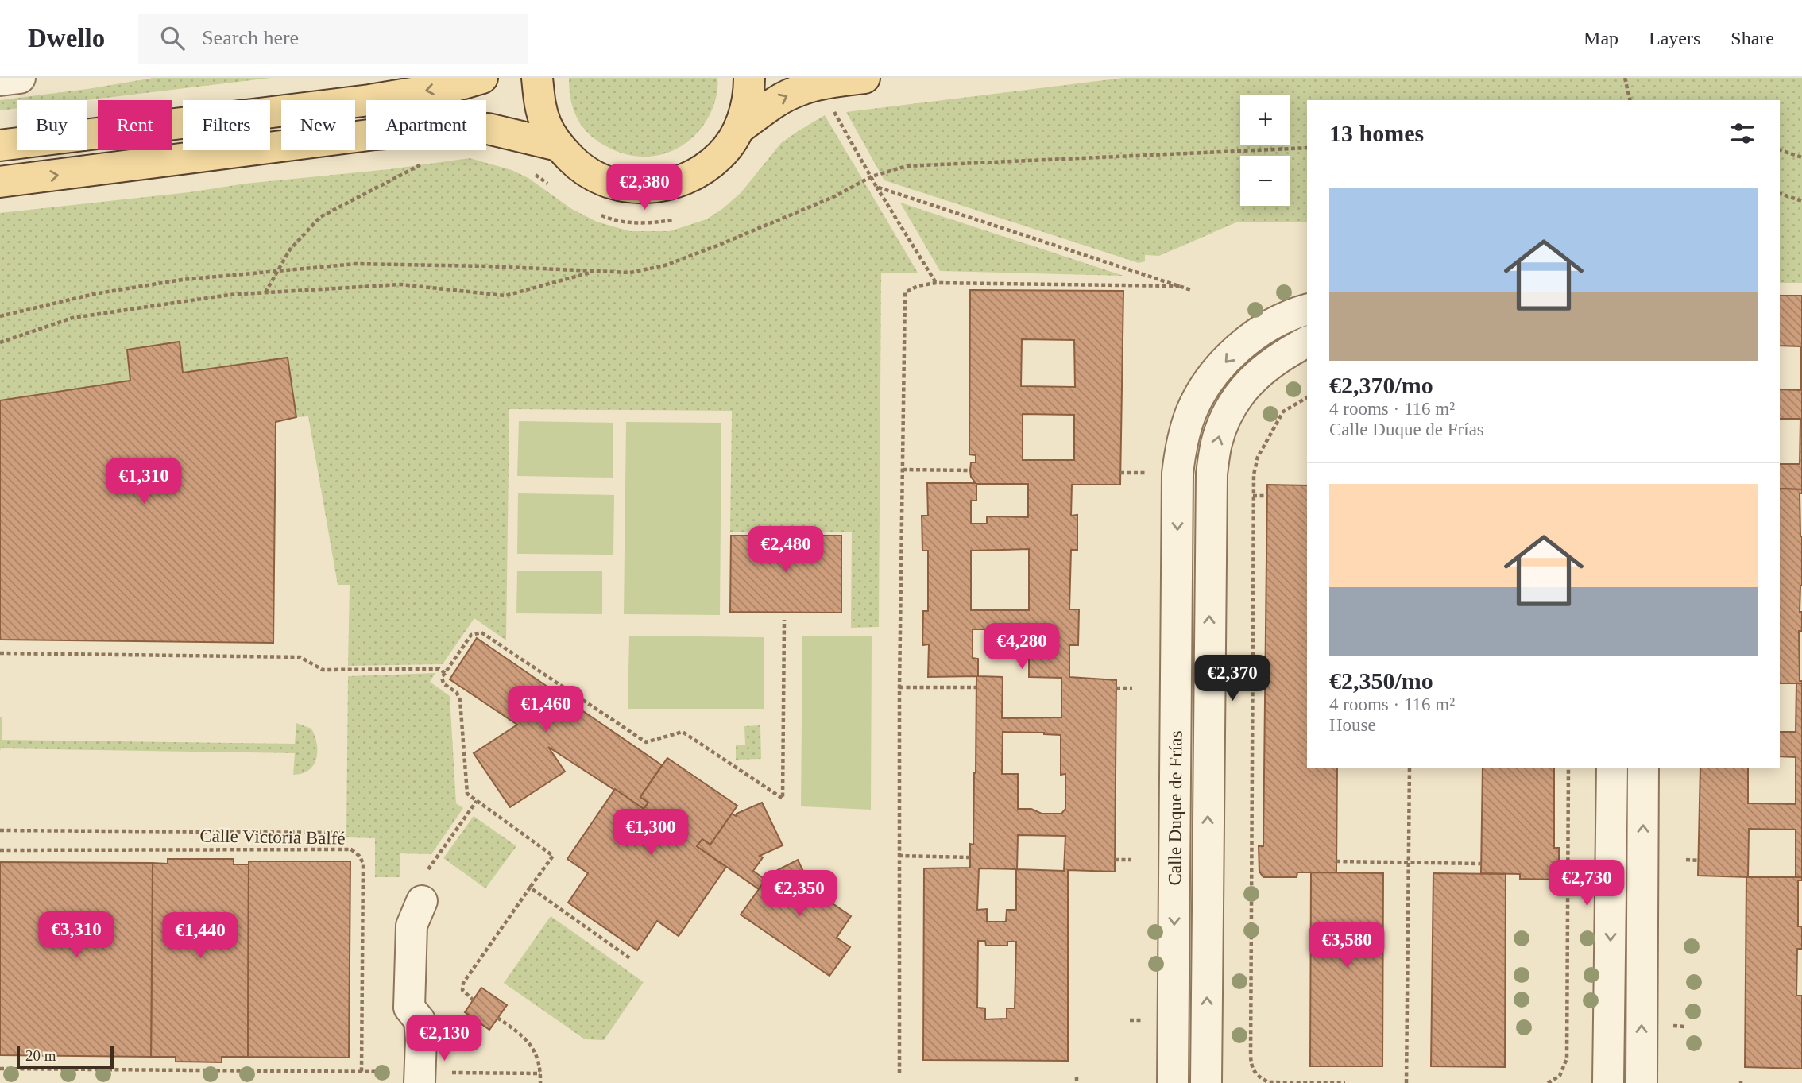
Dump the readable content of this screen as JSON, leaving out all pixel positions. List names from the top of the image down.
{
  "streets": {
    "street": ["Calle Duque de Frías"],
    "path": ["Calle Victoria Balfé"]
  },
  "scale_bar": "20 m",
  "page": {
    "header": "Dwello",
    "search": "Search here",
    "nav": ["Map", "Layers", "Share"],
    "map_buttons": ["+", "−"],
    "chip": [
      "Buy",
      "Rent",
      "Filters",
      "New",
      "Apartment"
    ],
    "heading": "13 homes",
    "price": [
      "€2,380",
      "€1,310",
      "€2,480",
      "€4,280",
      "€2,370",
      "€1,460",
      "€1,300",
      "€2,730",
      "€2,350",
      "€3,310",
      "€1,440",
      "€3,580",
      "€2,130"
    ],
    "list": [
      {
        "name": "€2,370/mo",
        "note": "4 rooms · 116 m² · Calle Duque de Frías"
      },
      {
        "name": "€2,350/mo",
        "note": "4 rooms · 116 m² · House"
      }
    ],
    "scale": "20 m"
  }
}
